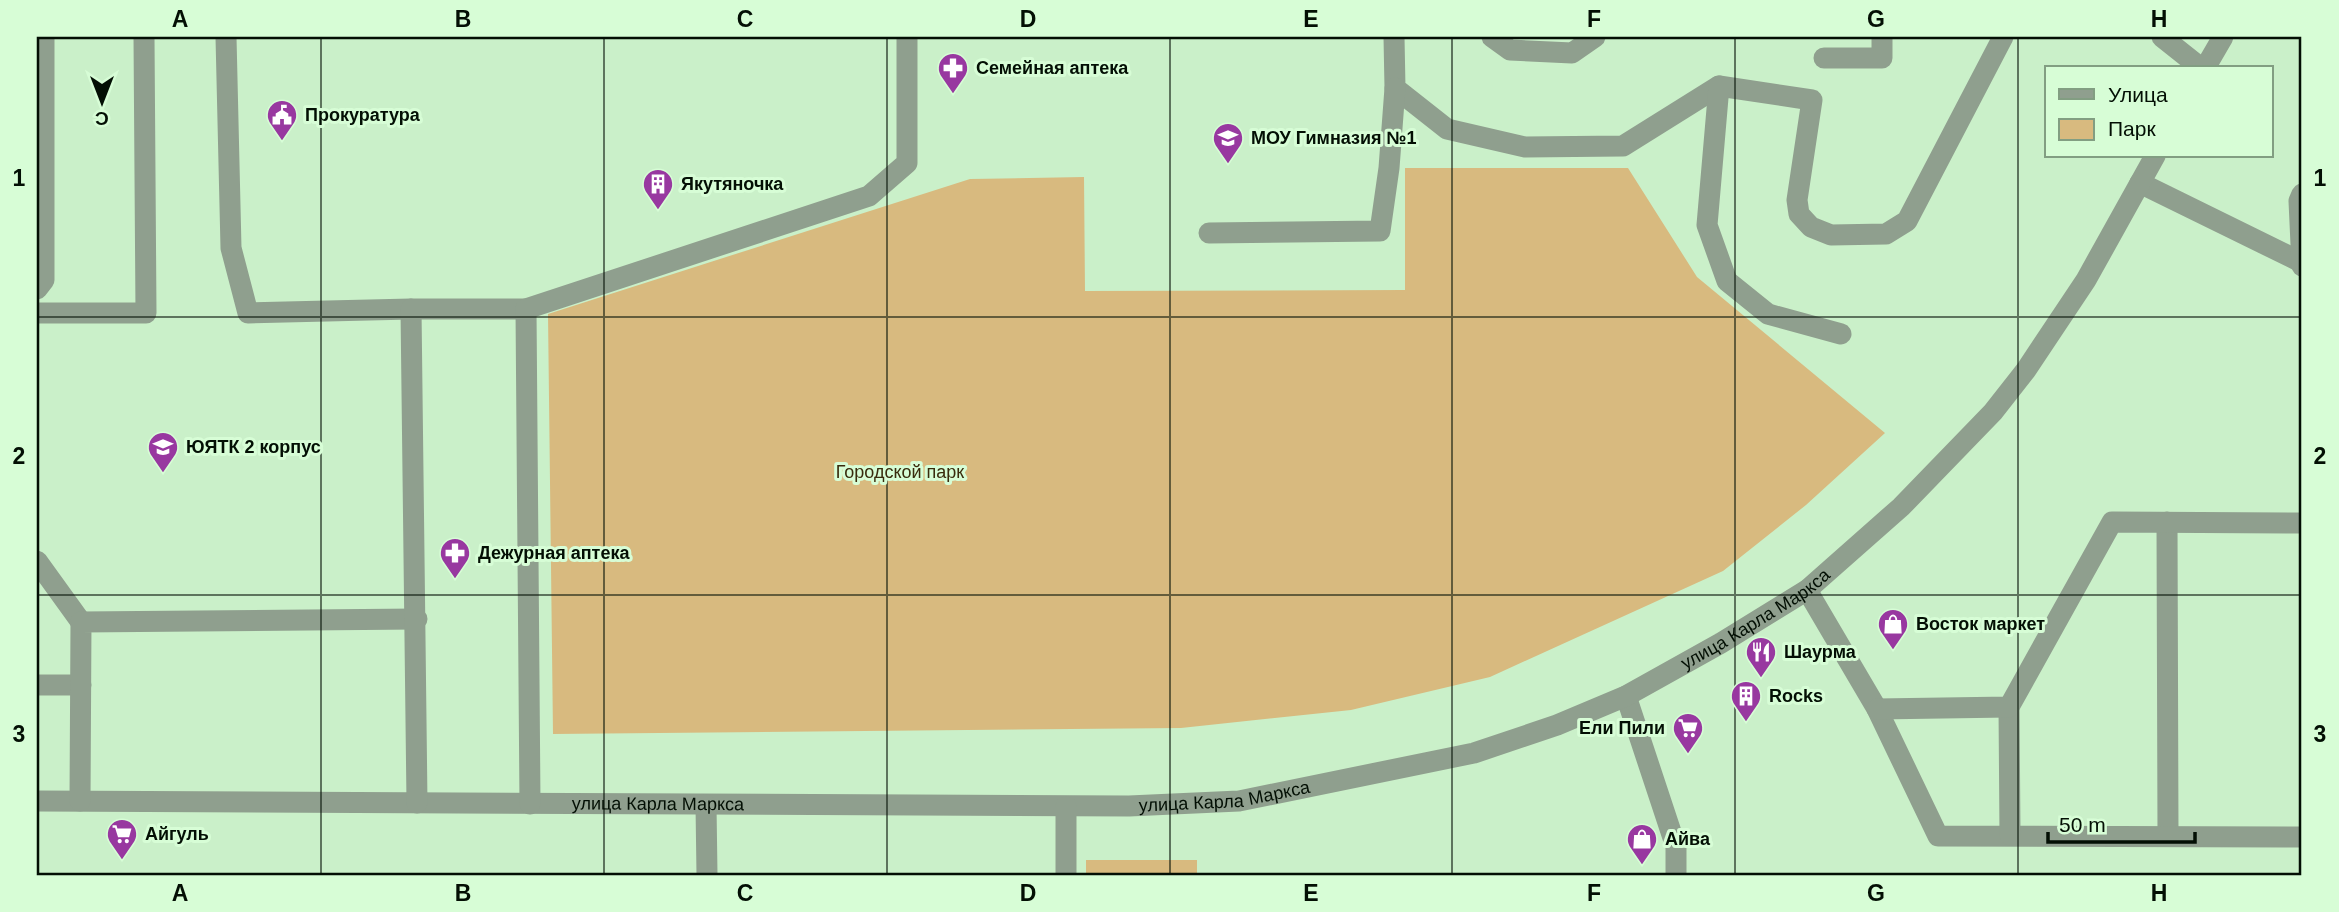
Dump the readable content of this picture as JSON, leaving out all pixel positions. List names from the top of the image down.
{
  "streets": {
    "street": ["улица Карла Маркса"]
  },
  "parks": ["Городской парк"],
  "places": {
    "pharmacy": ["Семейная аптека", "Дежурная аптека"],
    "public building": ["Прокуратура"],
    "school or university": ["МОУ Гимназия №1", "ЮЯТК 2 корпус"],
    "building": ["Якутяночка", "Rocks"],
    "shop": ["Восток маркет", "Айва"],
    "restaurant": ["Шаурма"],
    "supermarket": ["Ели Пили", "Айгуль"]
  },
  "legend": ["Улица", "Парк"],
  "scale_bar": "50 m",
  "north": "bottom",
  "grid": {
    "columns": [
      "A",
      "B",
      "C",
      "D",
      "E",
      "F",
      "G",
      "H"
    ],
    "rows": ["1", "2", "3"]
  }
}
